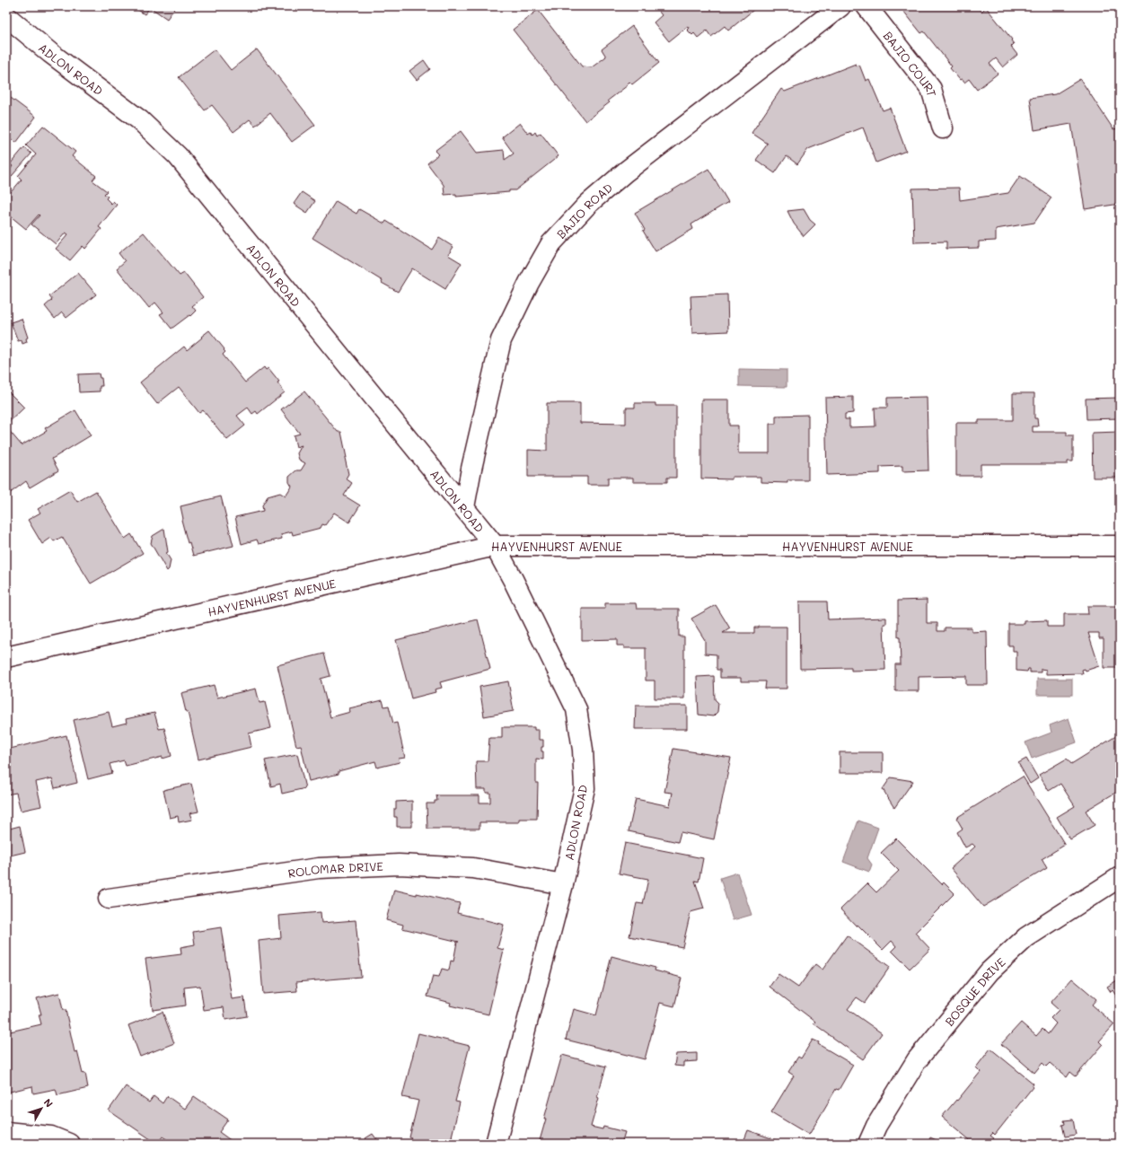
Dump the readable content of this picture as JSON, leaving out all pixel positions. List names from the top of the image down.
{
  "streets": {
    "street": [
      "BAJIO COURT",
      "ADLON ROAD",
      "BAJIO ROAD",
      "HAYVENHURST AVENUE",
      "ROLOMAR DRIVE",
      "BOSQUE DRIVE"
    ]
  },
  "crossings": [
    ["ADLON ROAD", "BAJIO ROAD"],
    ["ADLON ROAD", "HAYVENHURST AVENUE"],
    ["ADLON ROAD", "ROLOMAR DRIVE"]
  ],
  "north": "top right"
}
